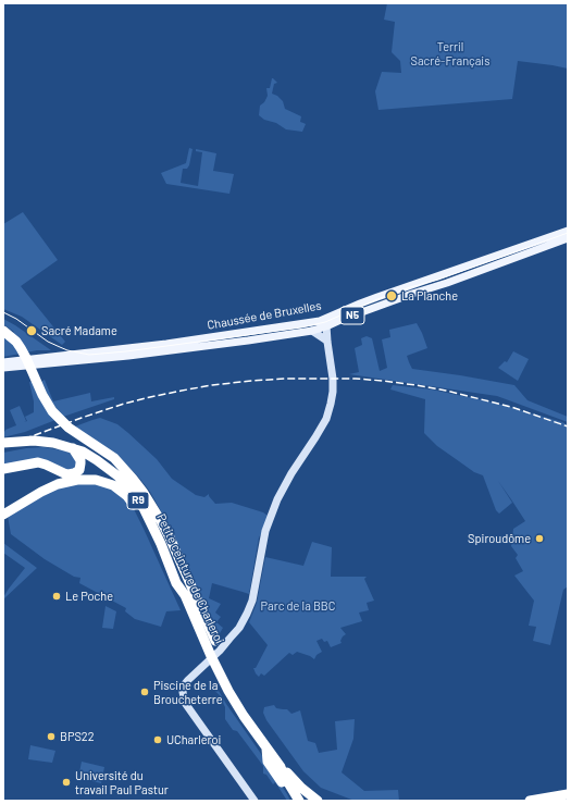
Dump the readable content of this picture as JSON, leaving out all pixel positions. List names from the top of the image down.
{
  "streets": {
    "highway": ["R9", "Petite ceinture de Charleroi"],
    "main road": ["Chaussée de Bruxelles", "N5"]
  },
  "parks": ["Terril Sacré-Français", "Parc de la BBC"],
  "places": [
    "La Planche",
    "Sacré Madame",
    "Spiroudôme",
    "Le Poche",
    "Piscine de la Broucheterre",
    "BPS22",
    "UCharleroi",
    "Université du travail Paul Pastur"
  ]
}
